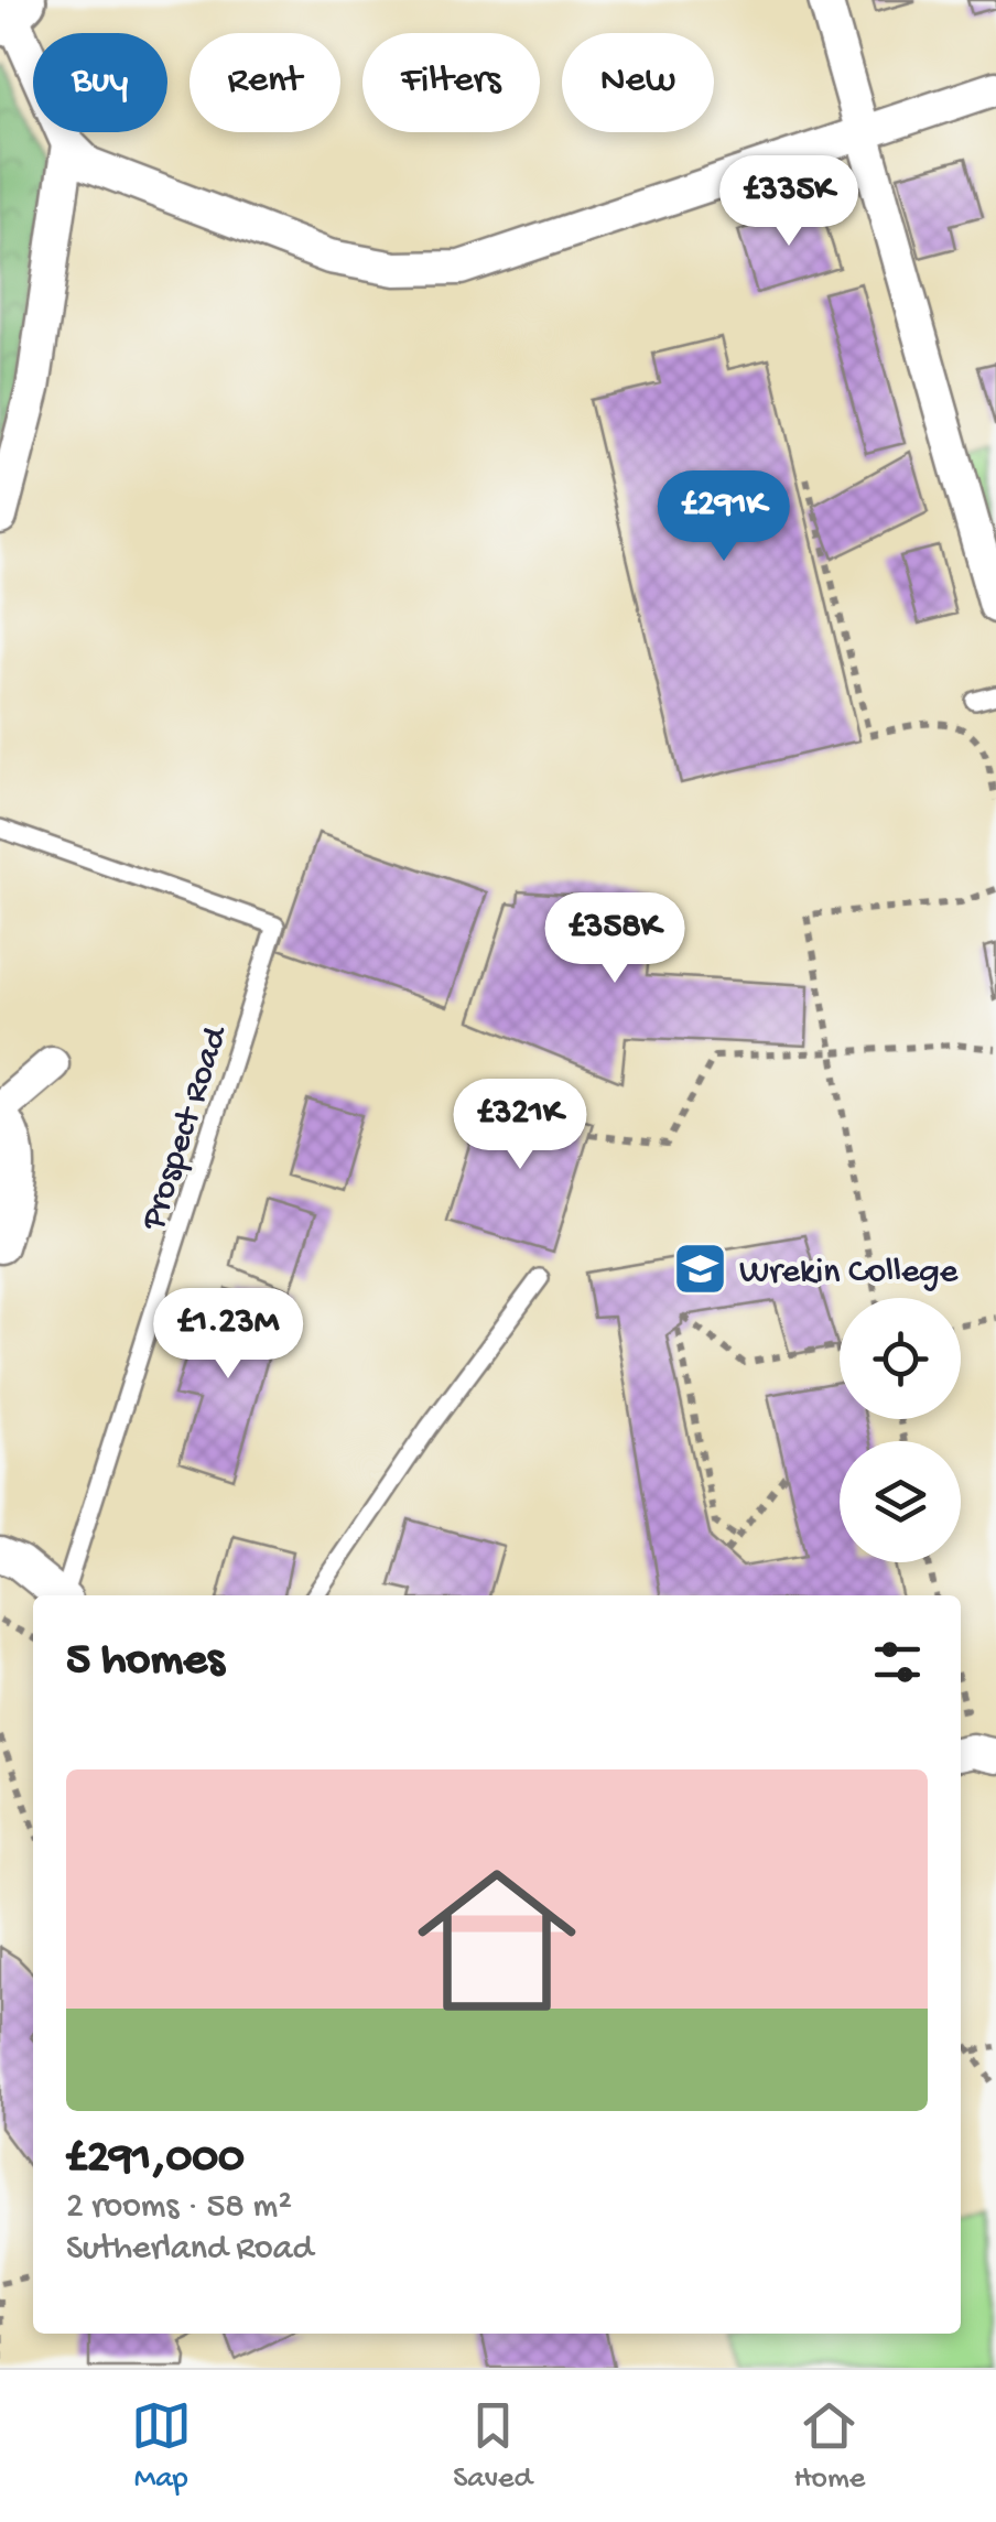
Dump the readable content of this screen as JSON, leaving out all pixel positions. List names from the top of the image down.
{
  "streets": {
    "lane": ["Prospect Road"]
  },
  "places": {
    "school or university": ["Wrekin College"]
  },
  "page": {
    "chip": [
      "Buy",
      "Rent",
      "Filters",
      "New"
    ],
    "price": [
      "£335K",
      "£291K",
      "£358K",
      "£321K",
      "£1.23M"
    ],
    "heading": "5 homes",
    "list": [
      {
        "name": "£291,000",
        "note": "2 rooms · 58 m² · Sutherland Road"
      }
    ],
    "tabs": ["Map", "Saved", "Home"]
  }
}
